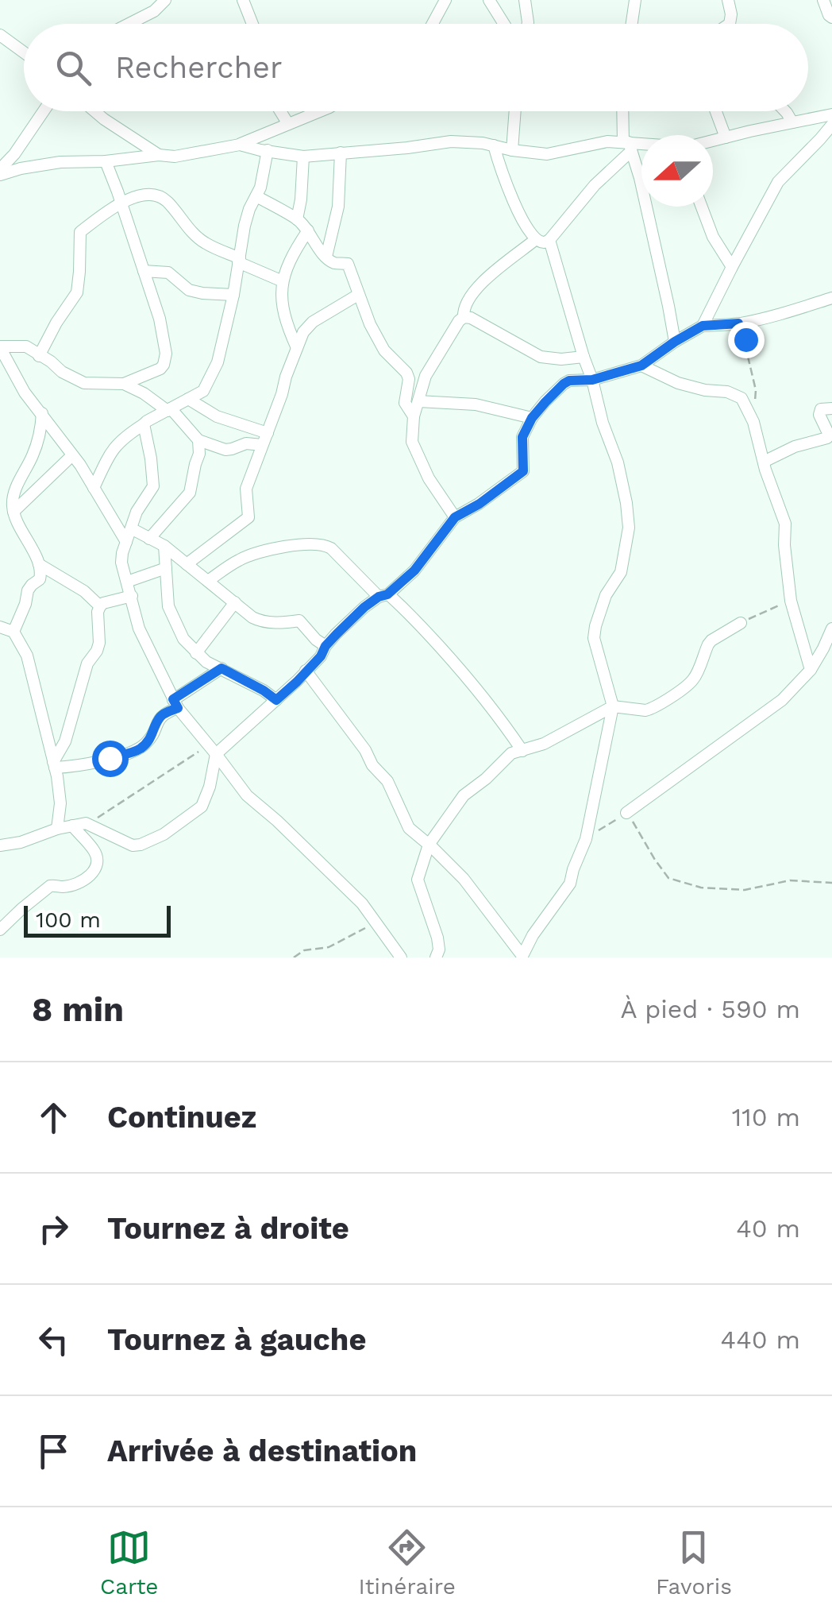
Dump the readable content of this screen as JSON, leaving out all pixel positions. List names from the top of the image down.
{
  "scale_bar": "100 m",
  "north": "left",
  "page": {
    "search": "Rechercher",
    "scale": "100 m",
    "heading": ["8 min", "À pied · 590 m"],
    "list": [
      ["Continuez", "110 m"],
      ["Tournez à droite", "40 m"],
      ["Tournez à gauche", "440 m"],
      "Arrivée à destination"
    ],
    "nav": ["Carte", "Itinéraire", "Favoris"]
  }
}
